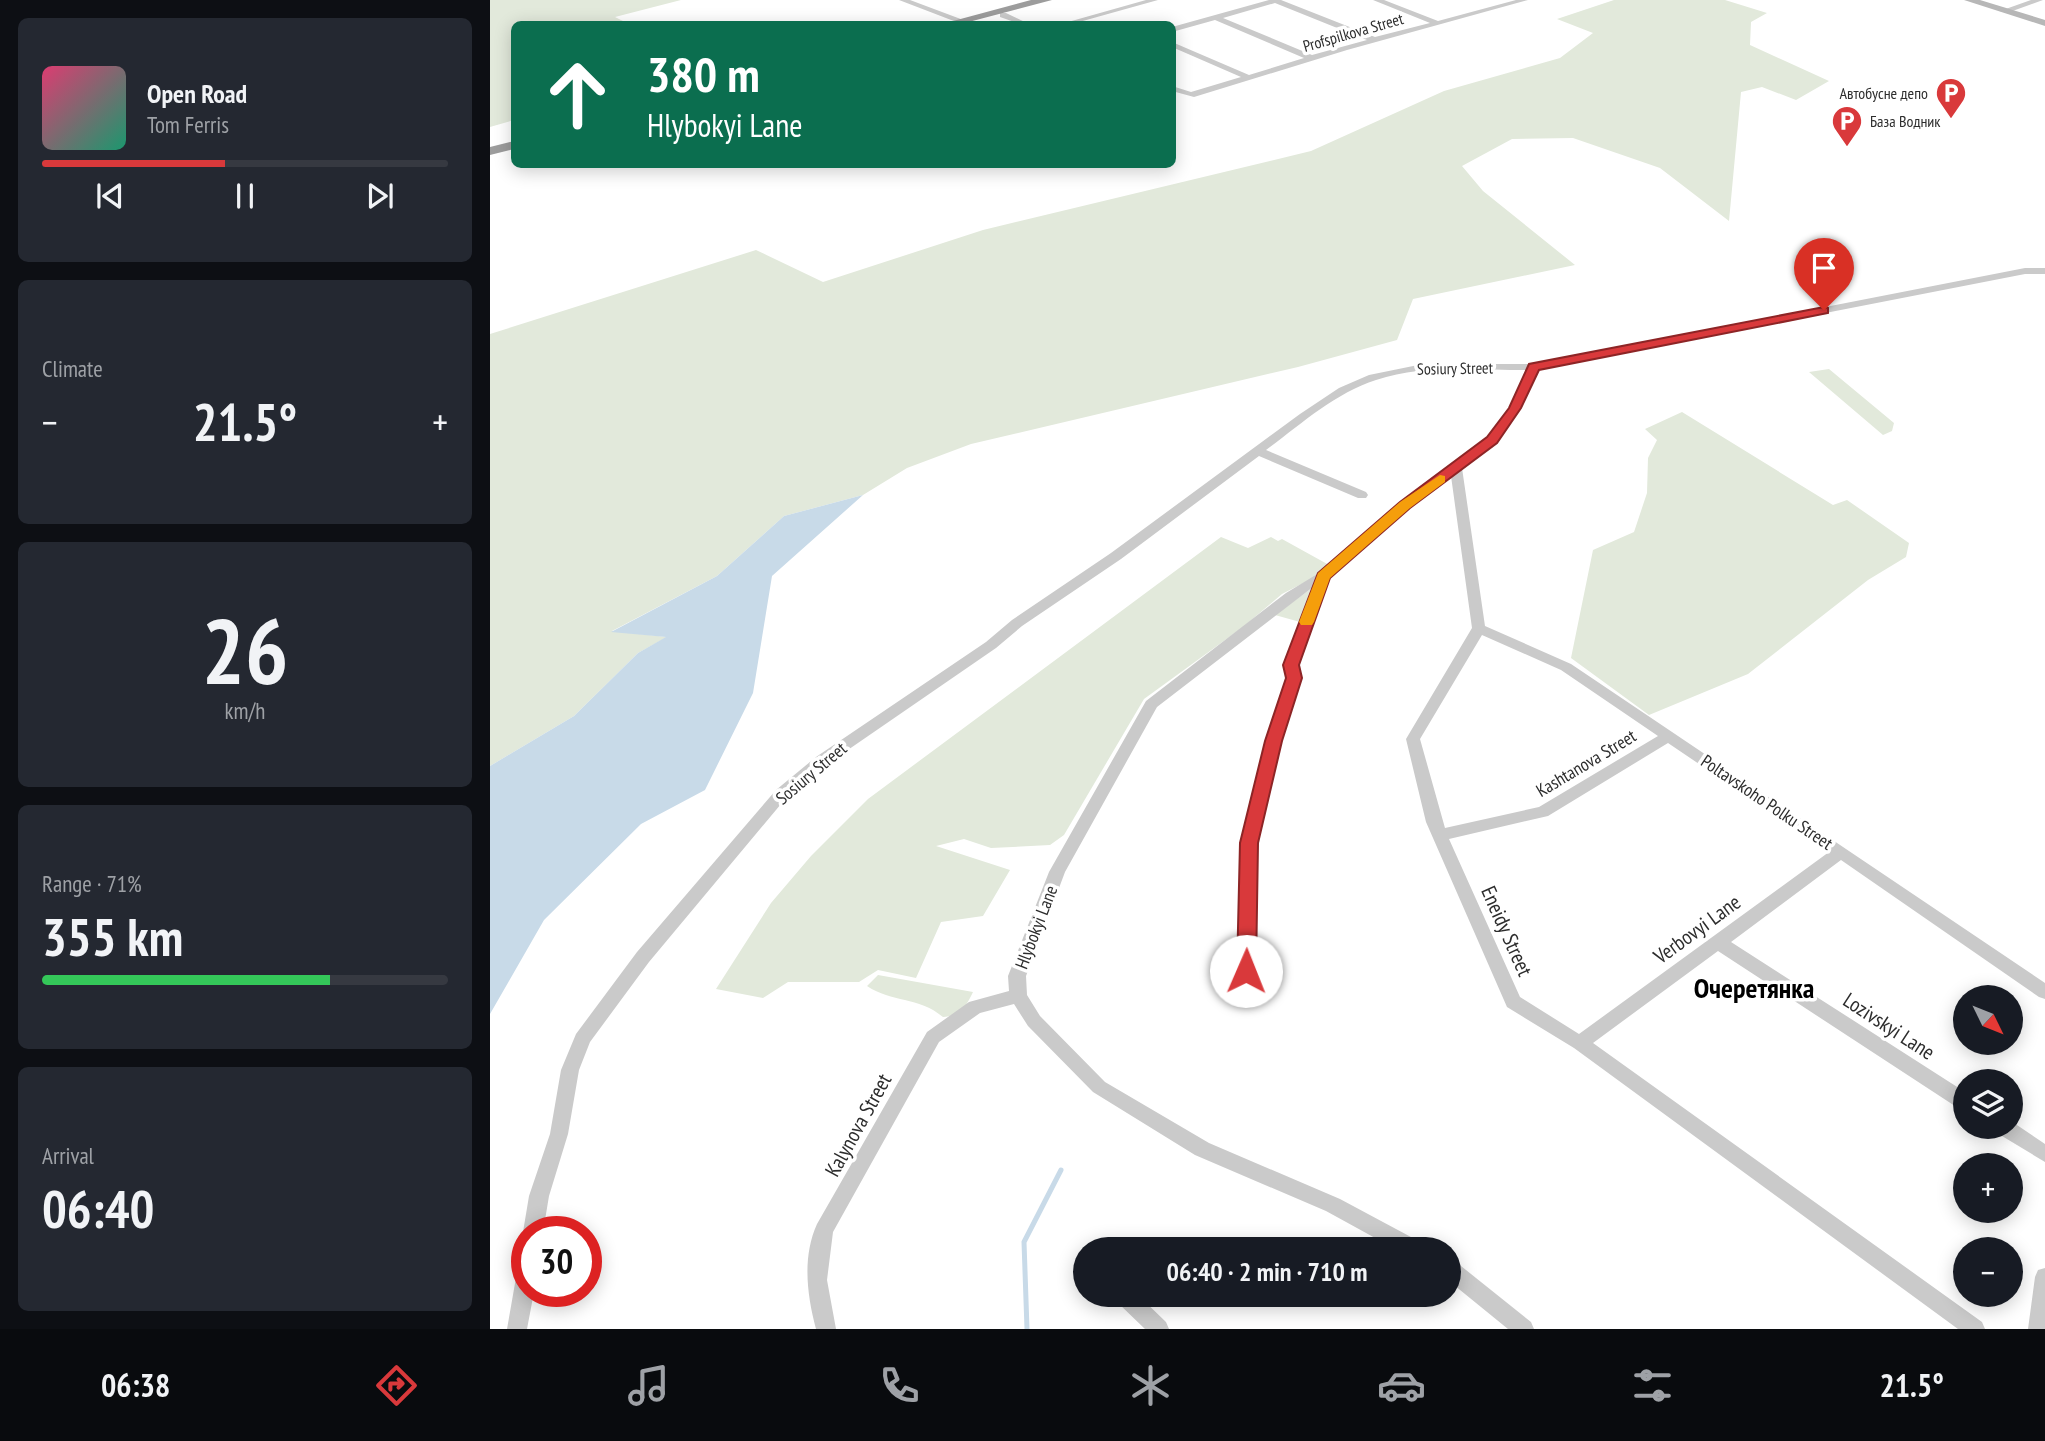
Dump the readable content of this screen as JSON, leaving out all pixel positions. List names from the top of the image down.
{
  "streets": {
    "street": [
      "Profspilkova Street",
      "Sosiury Street",
      "Kashtanova Street",
      "Poltavskoho Polku Street",
      "Hlybokyi Lane",
      "Verbovyi Lane",
      "Eneidy Street",
      "Lozivskyi Lane",
      "Kalynova Street"
    ]
  },
  "crossings": [
    ["Kashtanova Street", "Poltavskoho Polku Street"],
    ["Kashtanova Street", "Eneidy Street"],
    ["Poltavskoho Polku Street", "Verbovyi Lane"],
    ["Poltavskoho Polku Street", "Eneidy Street"],
    ["Hlybokyi Lane", "Kalynova Street"],
    ["Verbovyi Lane", "Eneidy Street"],
    ["Verbovyi Lane", "Lozivskyi Lane"]
  ],
  "districts": ["Очеретянка"],
  "places": {
    "parking": ["Автобусне депо", "База Водник"]
  },
  "north": "bottom right",
  "page": {
    "turn": ["380 m", "Hlybokyi Lane"],
    "song": ["Open Road", "Tom Ferris"],
    "tile": [
      "Climate",
      ["26", "km/h"],
      ["Range · 71%", "355 km"],
      ["Arrival", "06:40"]
    ],
    "heat": ["−", "21.5°", "+"],
    "map_buttons": ["+", "−"],
    "limit": "30",
    "trip": "06:40 · 2 min · 710 m",
    "tabs": ["06:38", "21.5°"]
  }
}
